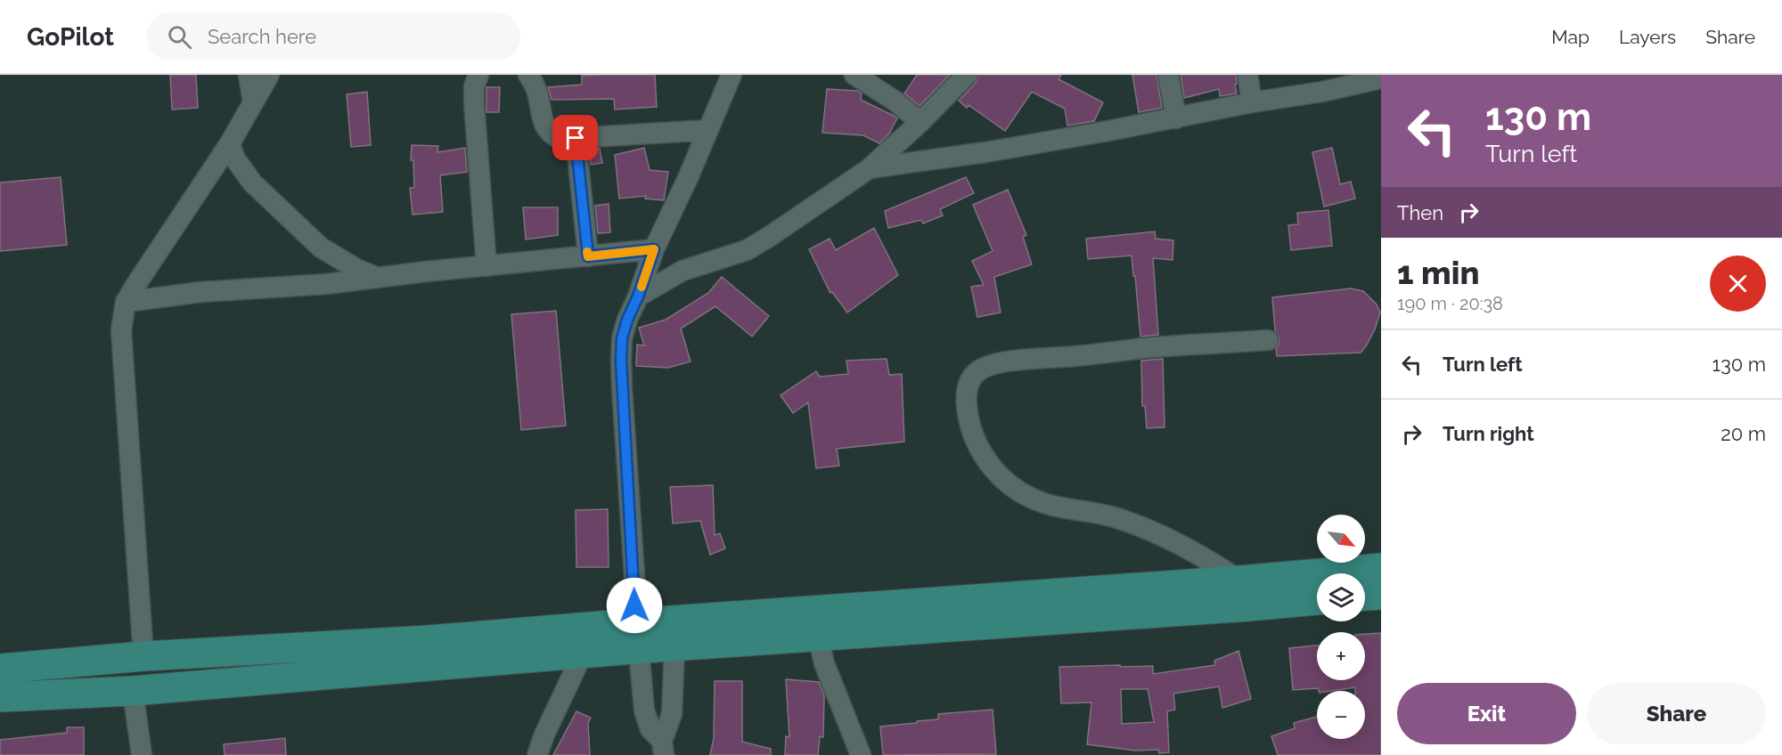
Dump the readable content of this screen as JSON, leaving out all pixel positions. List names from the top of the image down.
{
  "north": "bottom right",
  "page": {
    "header": "GoPilot",
    "search": "Search here",
    "nav": ["Map", "Layers", "Share"],
    "turn": ["130 m", "Turn left"],
    "then": "Then",
    "heading": ["1 min", "190 m · 20:38"],
    "list": [
      {
        "name": "Turn left",
        "value": "130 m"
      },
      {
        "name": "Turn right",
        "value": "20 m"
      }
    ],
    "map_buttons": ["+", "−"],
    "buttons": ["Exit", "Share"]
  }
}
